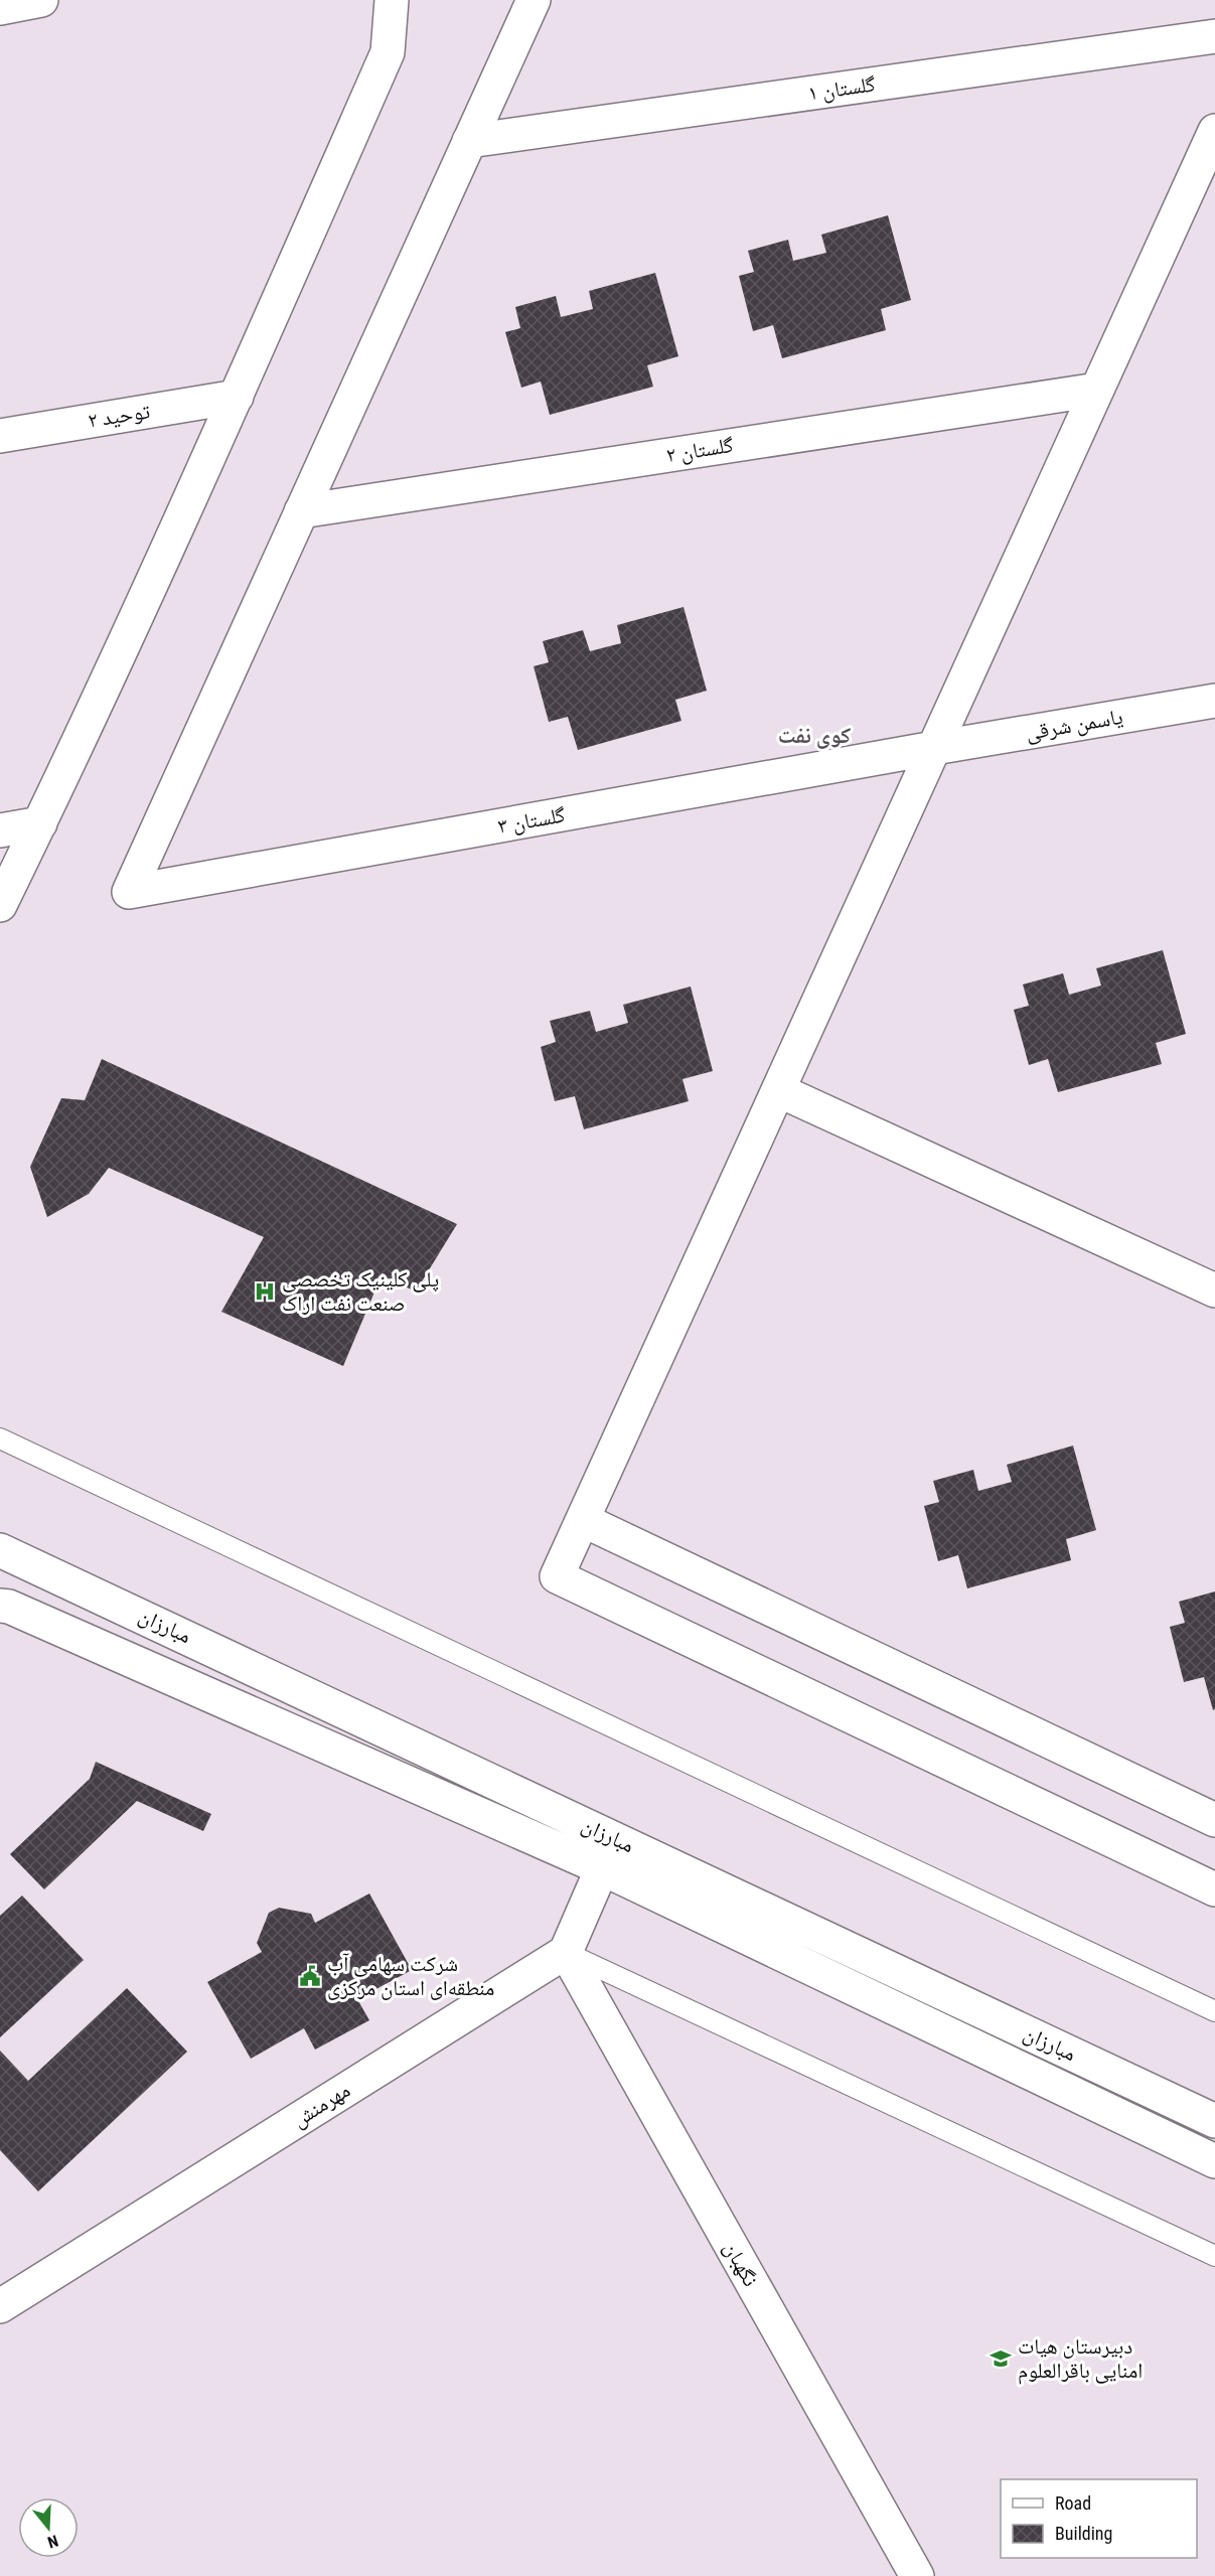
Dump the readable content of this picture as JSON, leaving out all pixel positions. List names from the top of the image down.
{
  "streets": {
    "street": [
      "گلستان ۱",
      "توحید ۲",
      "گلستان ۲",
      "یاسمن شرقی",
      "گلستان ۳",
      "مبارزان",
      "مهرمنش",
      "نگهبان"
    ]
  },
  "crossings": [
    ["گلستان ۲", "گلستان ۳"],
    ["یاسمن شرقی", "گلستان ۳"],
    ["مهرمنش", "نگهبان"]
  ],
  "districts": ["کوی نفت"],
  "places": {
    "hospital": ["پلی کلینیک تخصصی صنعت نفت اراک"],
    "public building": ["شرکت سهامی آب منطقه‌ای استان مرکزی"],
    "school or university": ["دبیرستان هیات امنایی باقرالعلوم"]
  },
  "legend": ["Road", "Building"],
  "north": "bottom"
}
